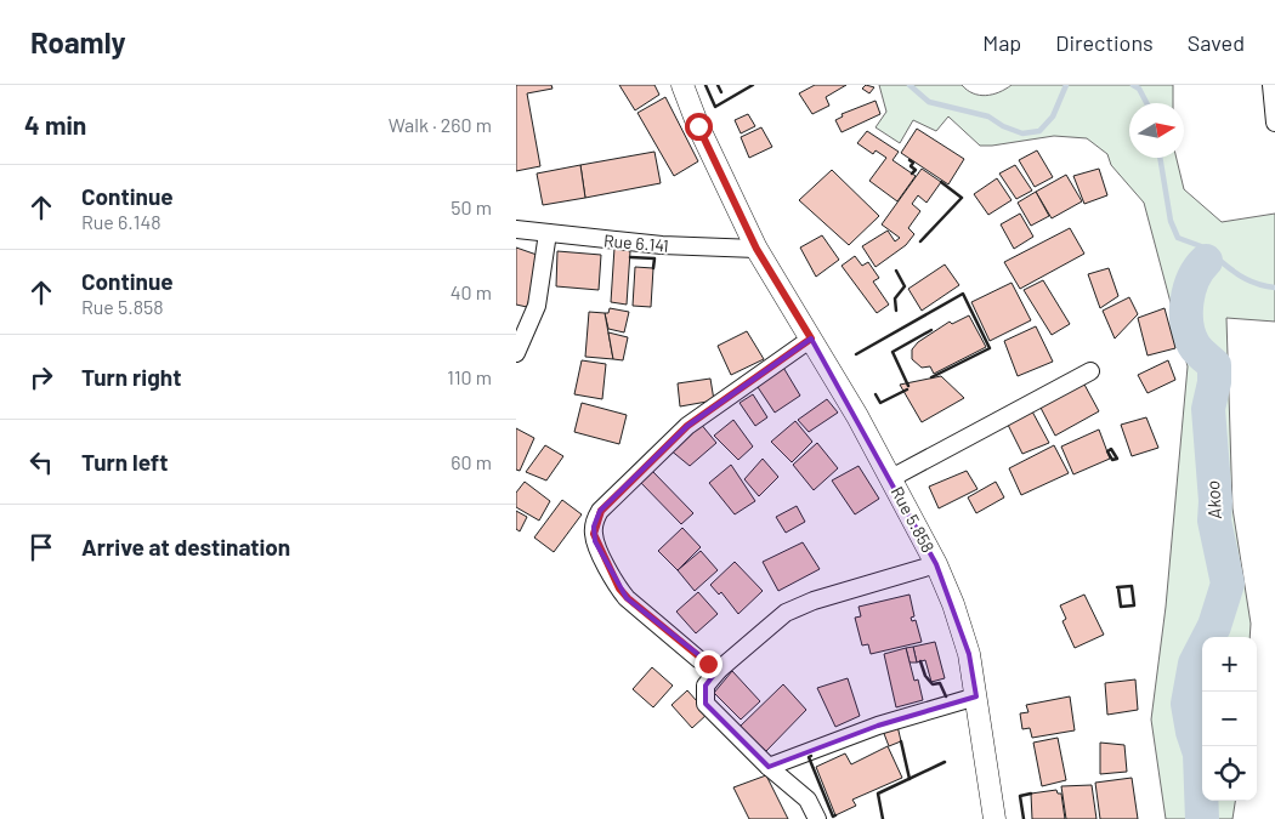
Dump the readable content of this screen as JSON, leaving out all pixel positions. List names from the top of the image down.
{
  "streets": {
    "street": ["Rue 6.141", "Rue 5.858"]
  },
  "crossings": [
    ["Rue 6.141", "Rue 5.858"]
  ],
  "water": ["Akoo"],
  "north": "right",
  "page": {
    "header": "Roamly",
    "nav": ["Map", "Directions", "Saved"],
    "heading": ["4 min", "Walk · 260 m"],
    "list": [
      ["Continue", "Rue 6.148", "50 m"],
      ["Continue", "Rue 5.858", "40 m"],
      ["Turn right", "110 m"],
      ["Turn left", "60 m"],
      "Arrive at destination"
    ],
    "map_buttons": ["+", "−"]
  }
}
